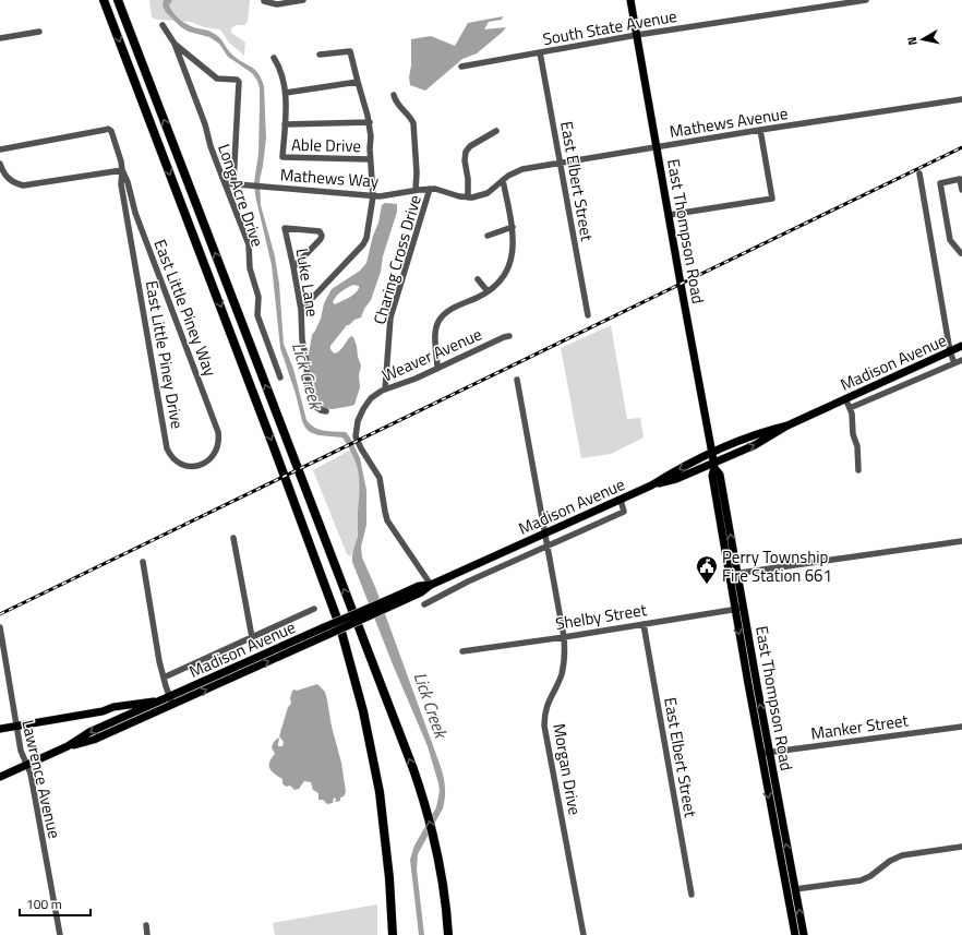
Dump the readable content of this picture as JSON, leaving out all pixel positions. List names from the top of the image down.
{
  "streets": {
    "main road": ["East Thompson Road", "Madison Avenue"],
    "street": [
      "South State Avenue",
      "Mathews Avenue",
      "Able Drive",
      "Mathews Way",
      "East Elbert Street",
      "Long Acre Drive",
      "Charing Cross Drive",
      "Luke Lane",
      "East Little Piney Way",
      "East Little Piney Drive",
      "Weaver Avenue",
      "Shelby Street",
      "Manker Street",
      "Morgan Drive",
      "Lawrence Avenue"
    ]
  },
  "crossings": [
    ["South State Avenue", "East Elbert Street"],
    ["South State Avenue", "East Thompson Road"],
    ["Mathews Avenue", "Mathews Way"],
    ["Mathews Avenue", "East Elbert Street"],
    ["Mathews Avenue", "East Thompson Road"],
    ["Mathews Way", "Long Acre Drive"],
    ["Mathews Way", "Charing Cross Drive"],
    ["East Elbert Street", "Shelby Street"],
    ["East Thompson Road", "Madison Avenue"],
    ["East Thompson Road", "Shelby Street"],
    ["East Thompson Road", "Manker Street"],
    ["Charing Cross Drive", "Weaver Avenue"],
    ["East Little Piney Way", "East Little Piney Drive"],
    ["Weaver Avenue", "Madison Avenue"],
    ["Madison Avenue", "Morgan Drive"],
    ["Madison Avenue", "Lawrence Avenue"],
    ["Shelby Street", "Morgan Drive"]
  ],
  "water": ["Lick Creek"],
  "places": {
    "public building": ["Perry Township Fire Station 661"]
  },
  "scale_bar": "100 m",
  "north": "left"
}
